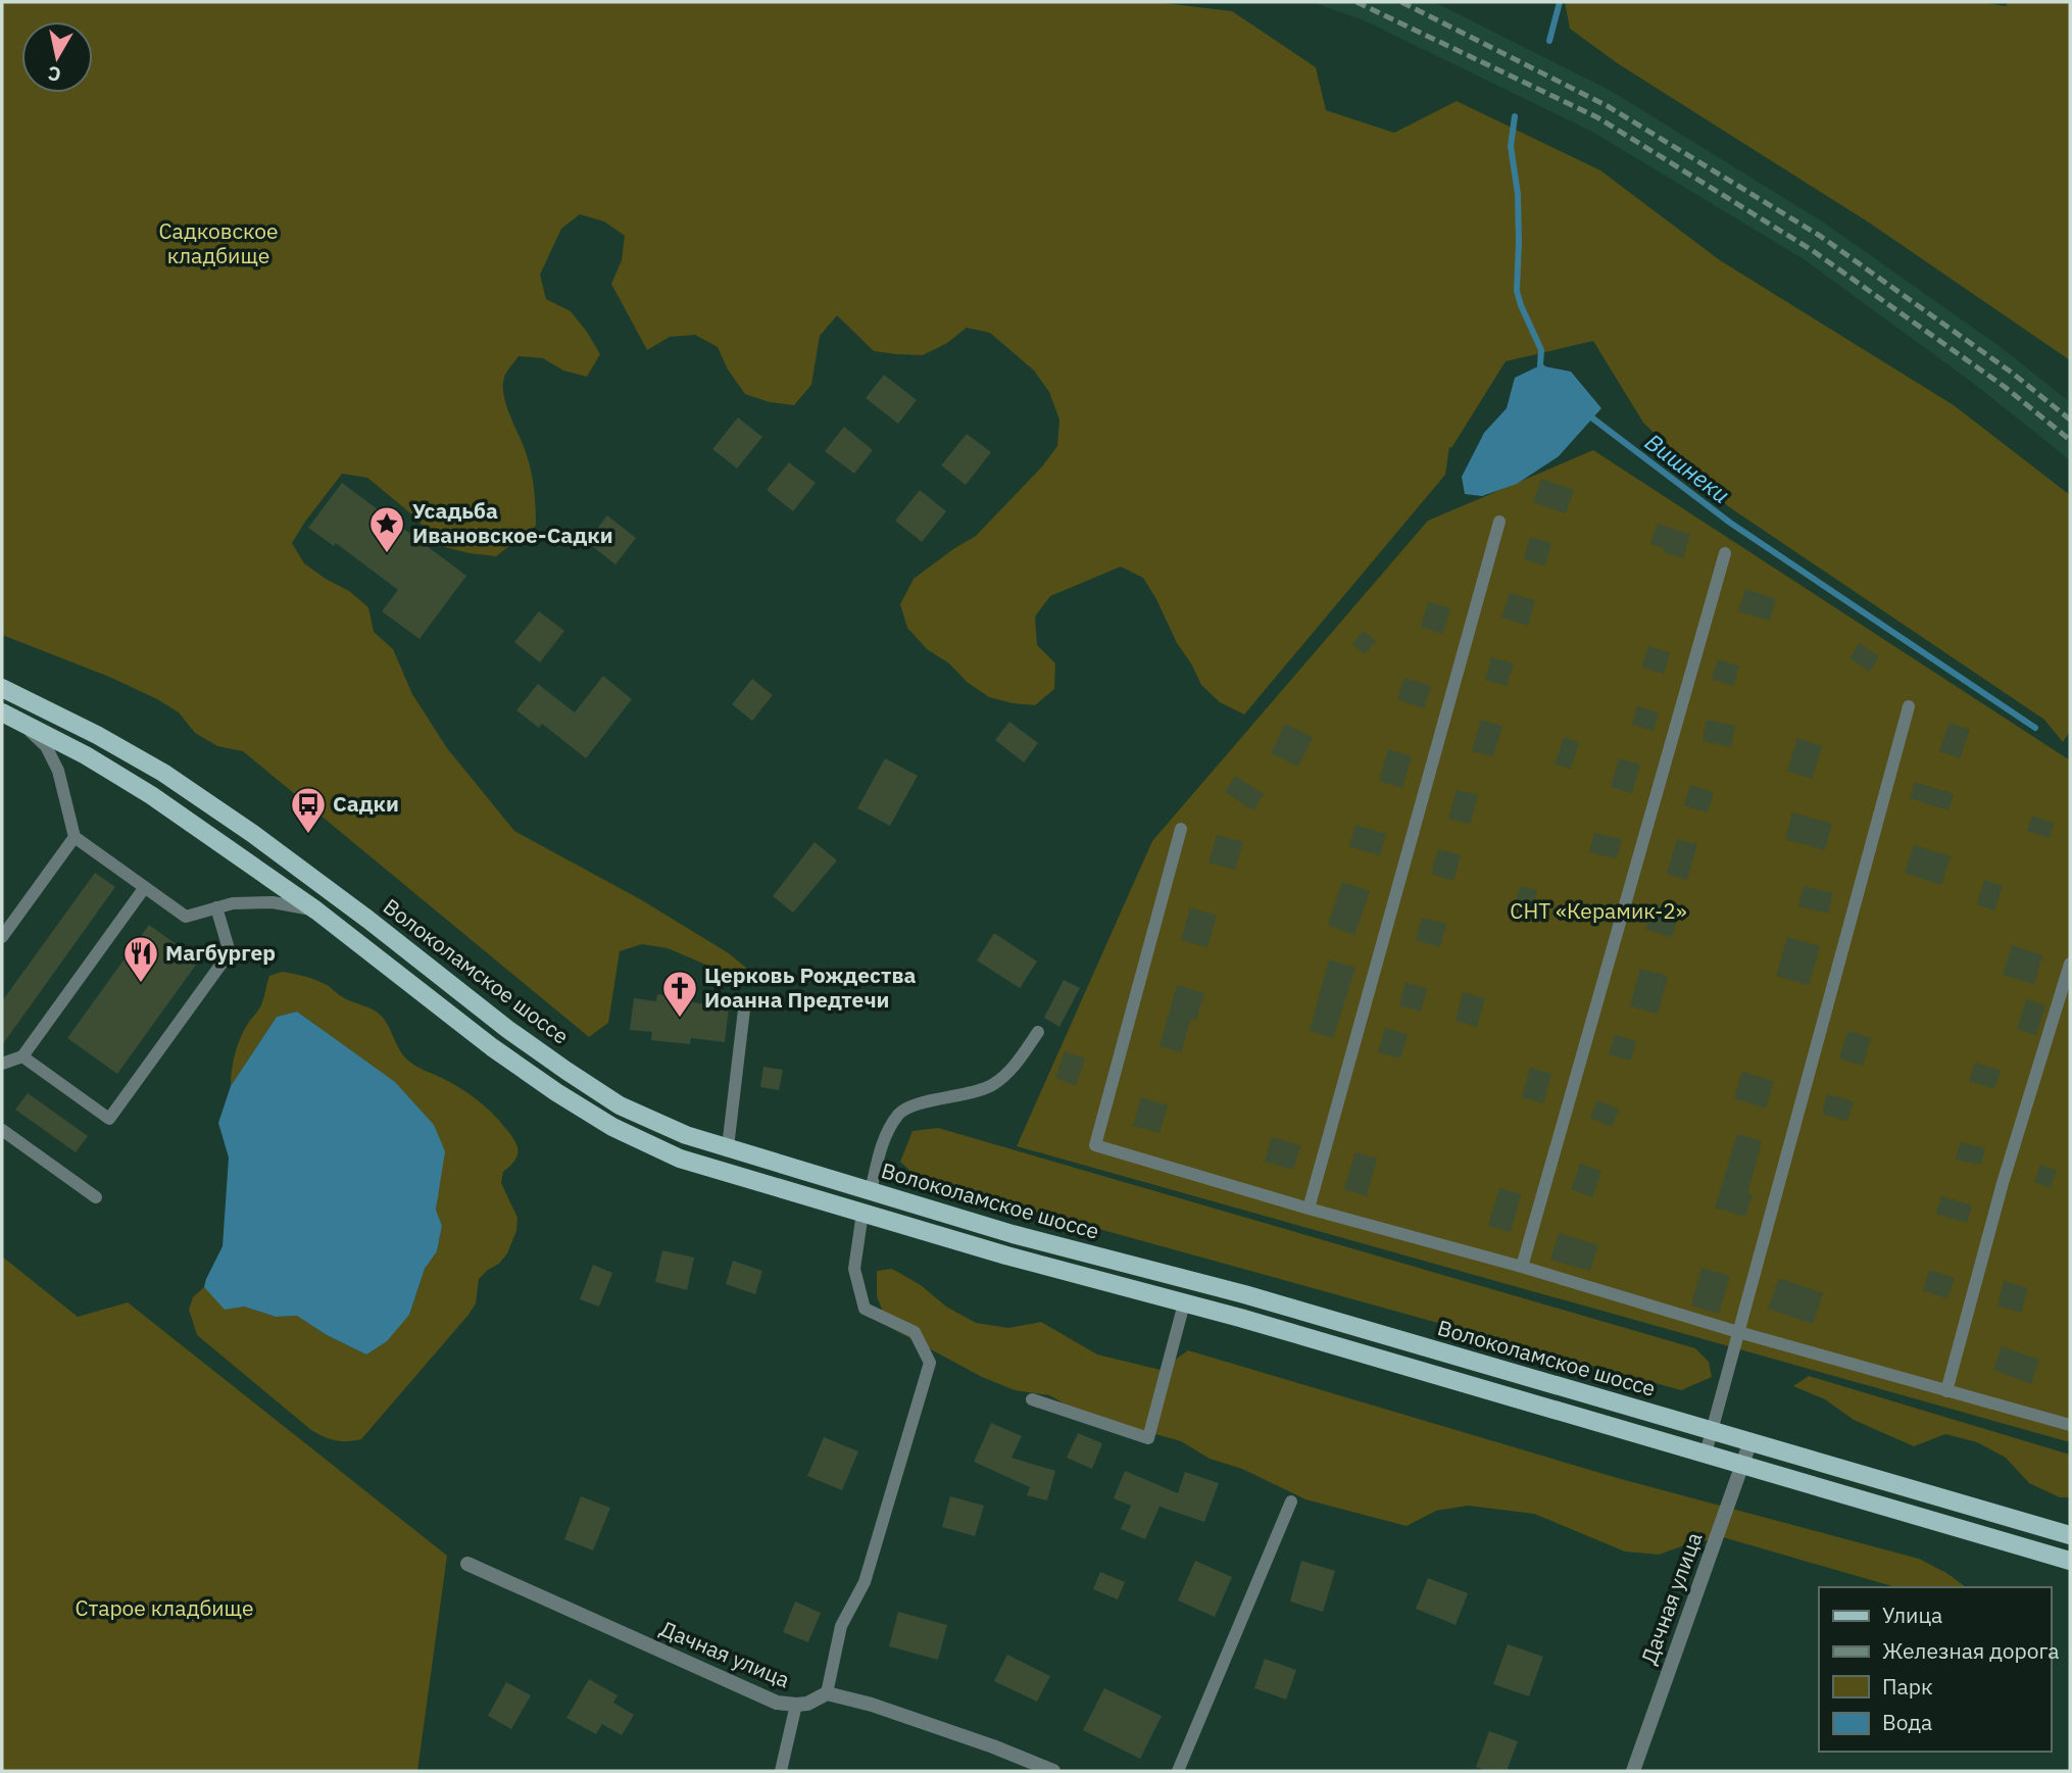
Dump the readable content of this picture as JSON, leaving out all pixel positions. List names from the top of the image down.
{
  "streets": {
    "main road": ["Волоколамское шоссе"],
    "street": ["Дачная улица"]
  },
  "crossings": [
    ["Волоколамское шоссе", "Дачная улица"]
  ],
  "water": ["Вишнеки"],
  "parks": ["Садковское кладбище", "СНТ «Керамик-2»", "Старое кладбище"],
  "places": {
    "place": ["Усадьба Ивановское-Садки"],
    "bus stop": ["Садки"],
    "restaurant": ["Магбургер"],
    "church": ["Церковь Рождества Иоанна Предтечи"]
  },
  "legend": [
    "Улица",
    "Железная дорога",
    "Парк",
    "Вода"
  ],
  "north": "bottom"
}
